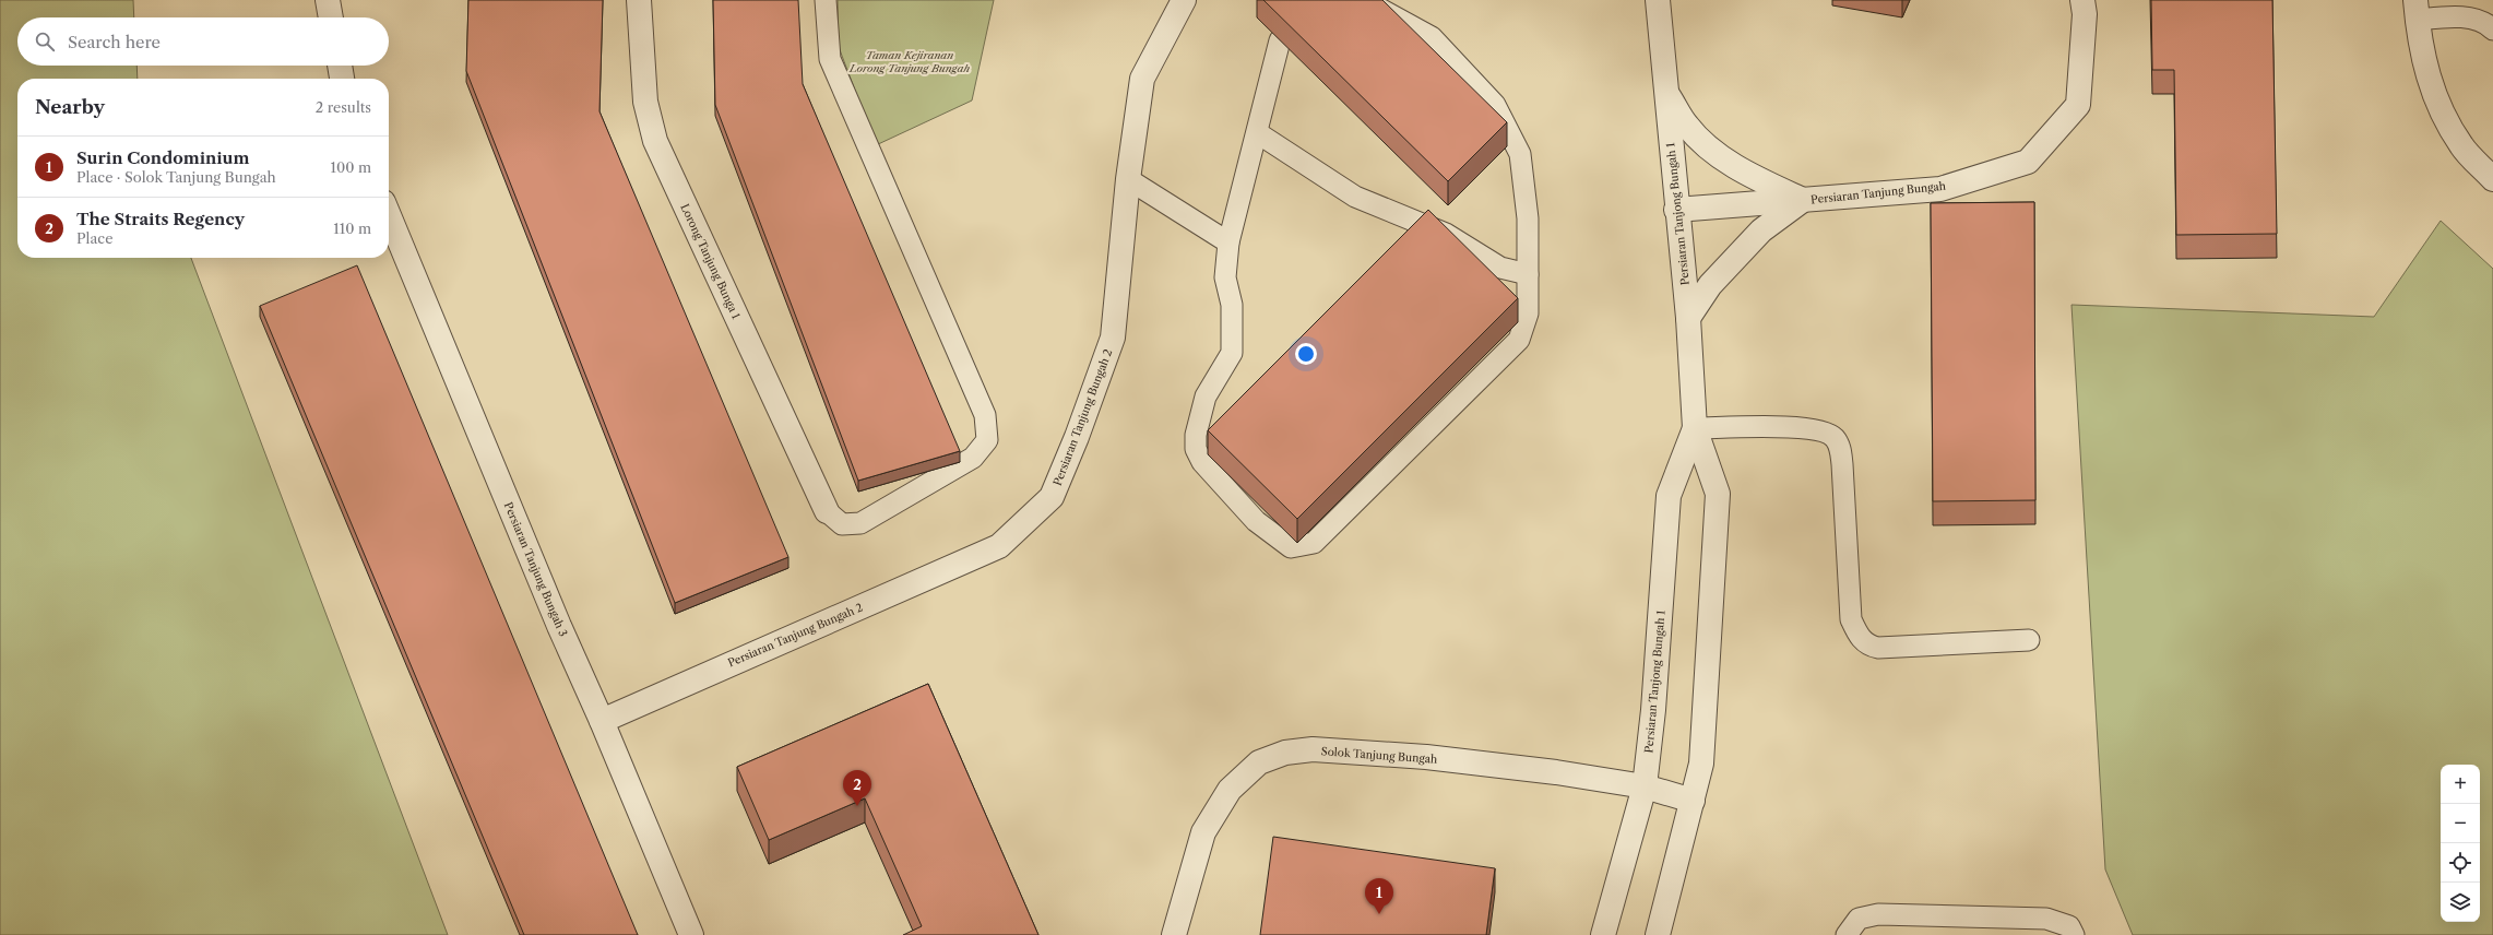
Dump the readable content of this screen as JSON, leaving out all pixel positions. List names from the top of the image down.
{
  "streets": {
    "street": [
      "Persiaran Tanjung Bungah",
      "Persiaran Tanjong Bungah 1",
      "Lorong Tanjung Bunga 1",
      "Persiaran Tanjung Bungah 2",
      "Persiaran Tanjung Bungah 3",
      "Solok Tanjung Bungah"
    ]
  },
  "crossings": [
    ["Persiaran Tanjung Bungah", "Persiaran Tanjong Bungah 1"],
    ["Persiaran Tanjong Bungah 1", "Solok Tanjung Bungah"],
    ["Persiaran Tanjung Bungah 2", "Persiaran Tanjung Bungah 3"]
  ],
  "parks": ["Taman Kejiranan Lorong Tanjung Bungah"],
  "page": {
    "search": "Search here",
    "heading": ["Nearby", "2 results"],
    "list": [
      {
        "mark": "1",
        "name": "Surin Condominium",
        "note": "Place · Solok Tanjung Bungah",
        "value": "100 m"
      },
      {
        "mark": "2",
        "name": "The Straits Regency",
        "note": "Place",
        "value": "110 m"
      }
    ],
    "map_buttons": ["+", "−"],
    "pins": ["2", "1"]
  }
}
